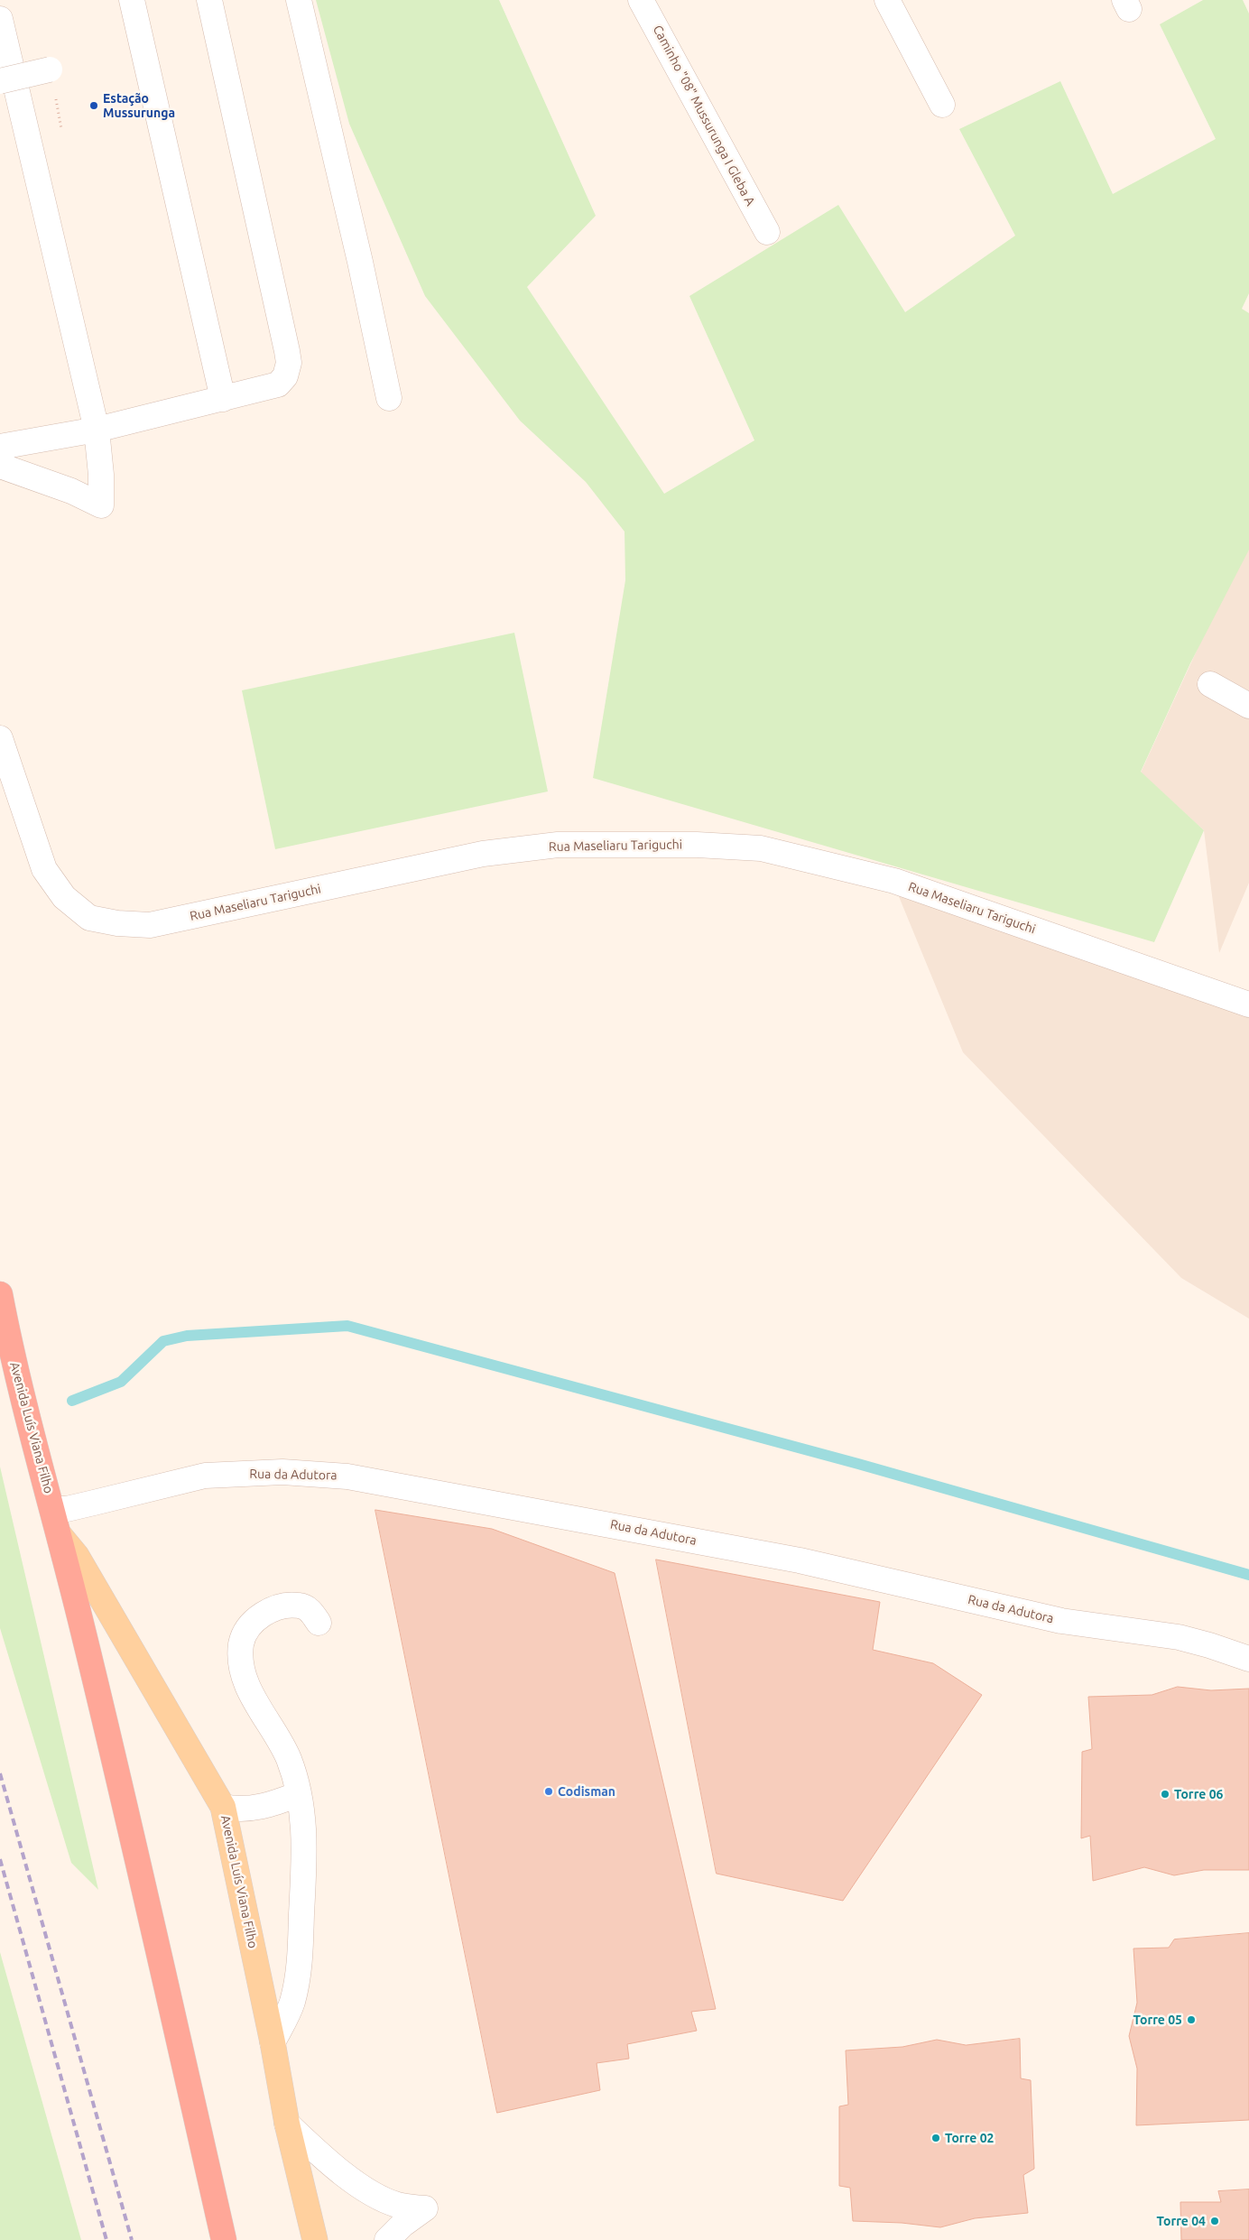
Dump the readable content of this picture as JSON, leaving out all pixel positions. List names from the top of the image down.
{
  "streets": {
    "highway": ["Avenida Luís Viana Filho"],
    "street": ["Caminho \"08\" Mussurunga I Gleba A", "Rua Maseliaru Tariguchi", "Rua da Adutora"]
  },
  "crossings": [
    ["Avenida Luís Viana Filho", "Rua da Adutora"]
  ],
  "places": [
    "Estação Mussurunga",
    "Codisman",
    "Torre 06",
    "Torre 05",
    "Torre 02",
    "Torre 04"
  ]
}
